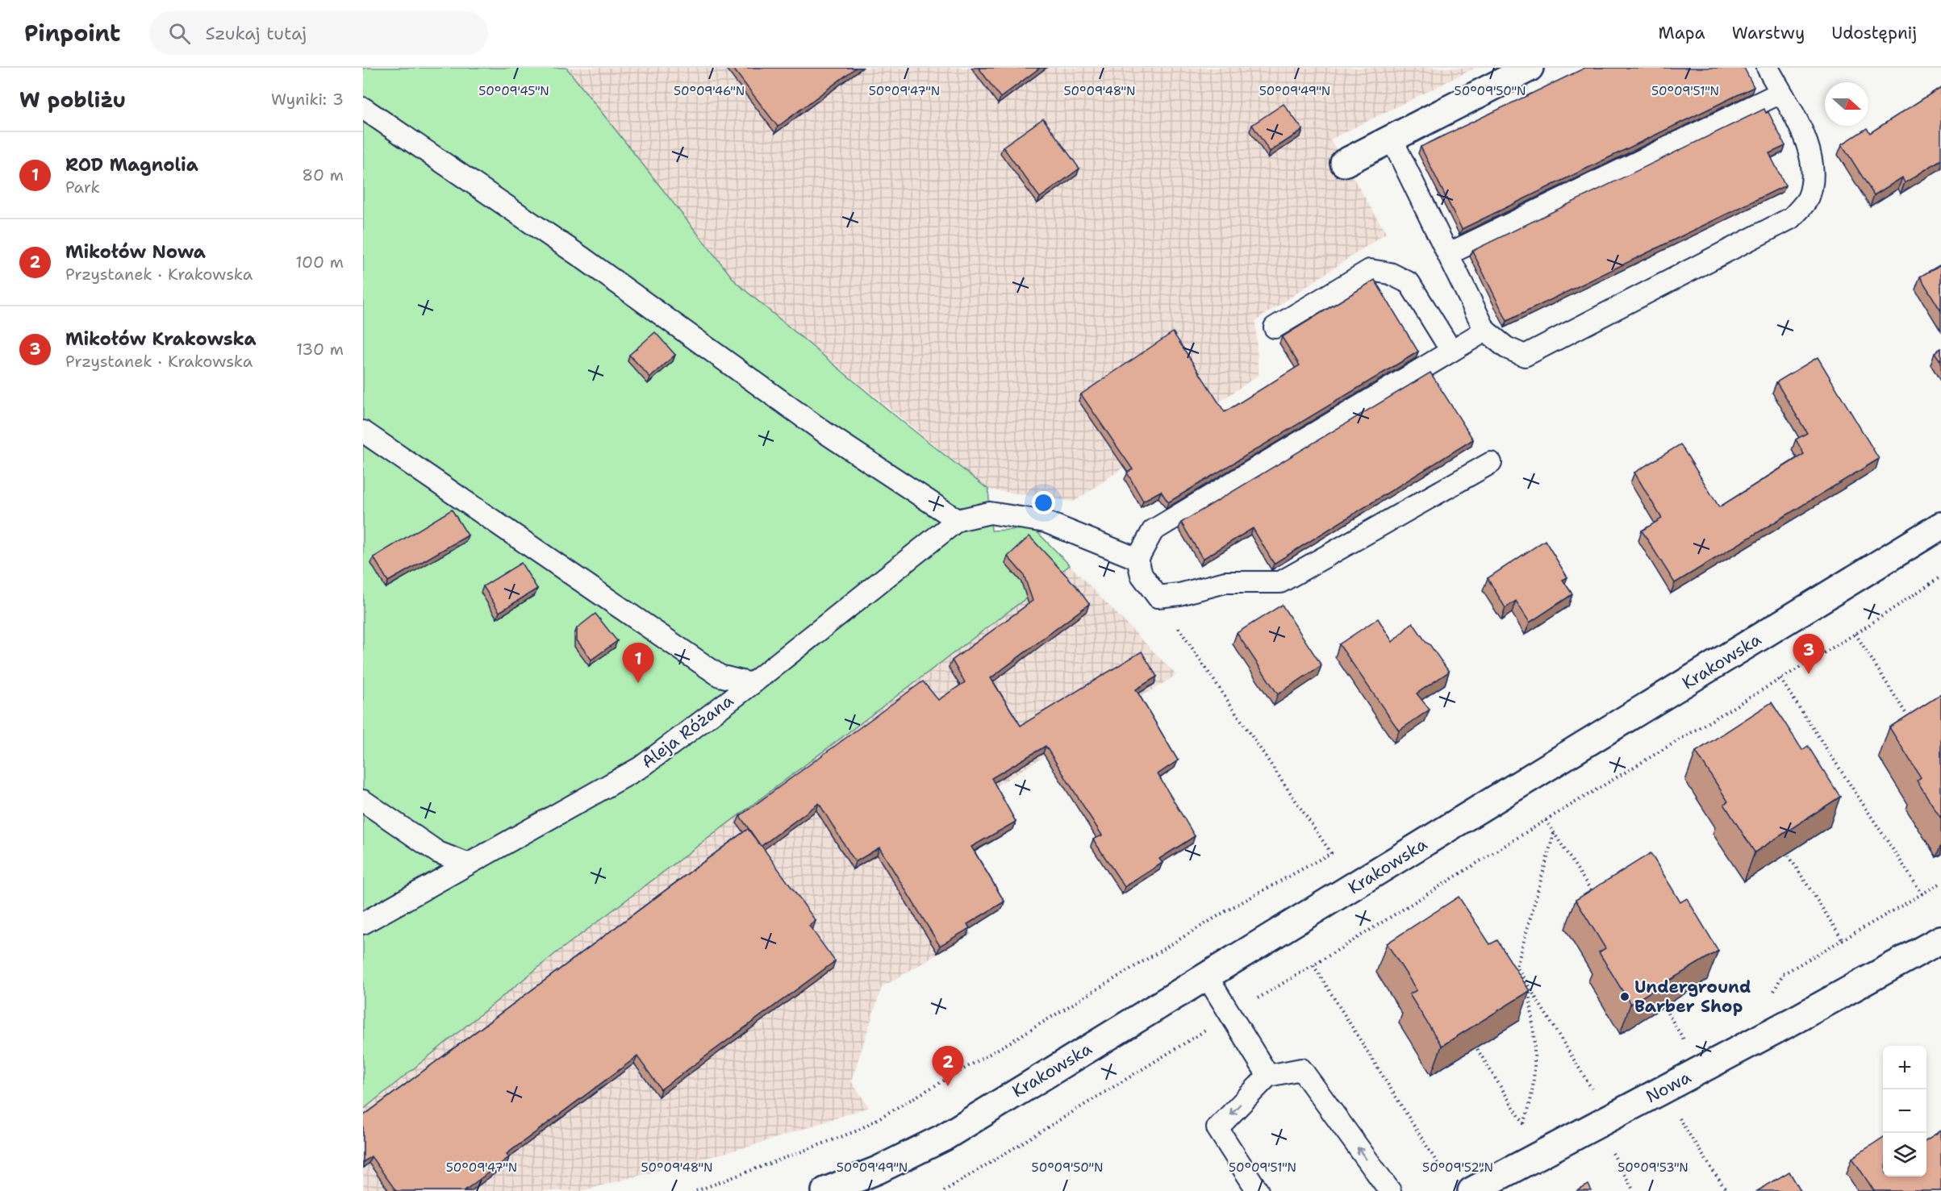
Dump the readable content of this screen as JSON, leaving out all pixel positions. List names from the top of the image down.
{
  "streets": {
    "street": ["Krakowska", "Nowa"],
    "lane": ["Aleja Różana"]
  },
  "places": ["Underground Barber Shop"],
  "north": "right",
  "page": {
    "header": "Pinpoint",
    "search": "Szukaj tutaj",
    "nav": ["Mapa", "Warstwy", "Udostępnij"],
    "heading": ["W pobliżu", "Wyniki: 3"],
    "list": [
      {
        "mark": "1",
        "name": "ROD Magnolia",
        "note": "Park",
        "value": "80 m"
      },
      {
        "mark": "2",
        "name": "Mikołów Nowa",
        "note": "Przystanek · Krakowska",
        "value": "100 m"
      },
      {
        "mark": "3",
        "name": "Mikołów Krakowska",
        "note": "Przystanek · Krakowska",
        "value": "130 m"
      }
    ],
    "pins": ["3", "1", "2"],
    "map_buttons": ["+", "−"]
  },
  "coordinates": [
    "50°09'47\"N",
    "50°09'49\"N",
    "50°09'50\"N",
    "50°09'51\"N",
    "50°09'45\"N",
    "50°09'46\"N",
    "50°09'48\"N",
    "50°09'52\"N",
    "50°09'53\"N"
  ]
}
